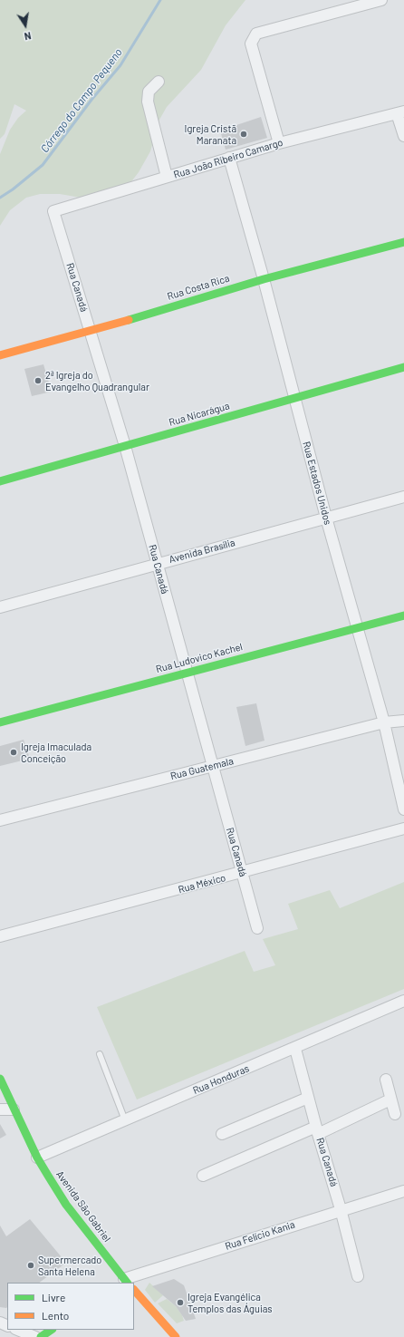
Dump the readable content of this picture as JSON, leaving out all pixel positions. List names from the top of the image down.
{
  "streets": {
    "street": [
      "Rua João Ribeiro Camargo",
      "Rua Canadá",
      "Rua Costa Rica",
      "Rua Nicarágua",
      "Rua Estados Unidos",
      "Avenida Brasília",
      "Rua Ludovico Kachel",
      "Rua Guatemala",
      "Rua México",
      "Rua Honduras",
      "Avenida São Gabriel",
      "Rua Felício Kania"
    ]
  },
  "crossings": [
    ["Rua João Ribeiro Camargo", "Rua Canadá"],
    ["Rua João Ribeiro Camargo", "Rua Estados Unidos"],
    ["Rua Canadá", "Rua Costa Rica"],
    ["Rua Canadá", "Rua Nicarágua"],
    ["Rua Canadá", "Avenida Brasília"],
    ["Rua Canadá", "Rua Ludovico Kachel"],
    ["Rua Canadá", "Rua Guatemala"],
    ["Rua Canadá", "Rua México"],
    ["Rua Canadá", "Rua Honduras"],
    ["Rua Canadá", "Rua Felício Kania"],
    ["Rua Costa Rica", "Rua Estados Unidos"],
    ["Rua Nicarágua", "Rua Estados Unidos"],
    ["Rua Estados Unidos", "Avenida Brasília"],
    ["Rua Estados Unidos", "Rua Ludovico Kachel"],
    ["Rua Estados Unidos", "Rua Guatemala"],
    ["Rua Honduras", "Avenida São Gabriel"],
    ["Avenida São Gabriel", "Rua Felício Kania"]
  ],
  "water": ["Córrego do Campo Pequeno"],
  "places": [
    "Igreja Cristã Maranata",
    "2ª Igreja do Evangelho Quadrangular",
    "Igreja Imaculada Conceição",
    "Supermercado Santa Helena",
    "Igreja Evangélica Templos das Águias"
  ],
  "legend": ["Livre", "Lento"],
  "north": "bottom"
}
